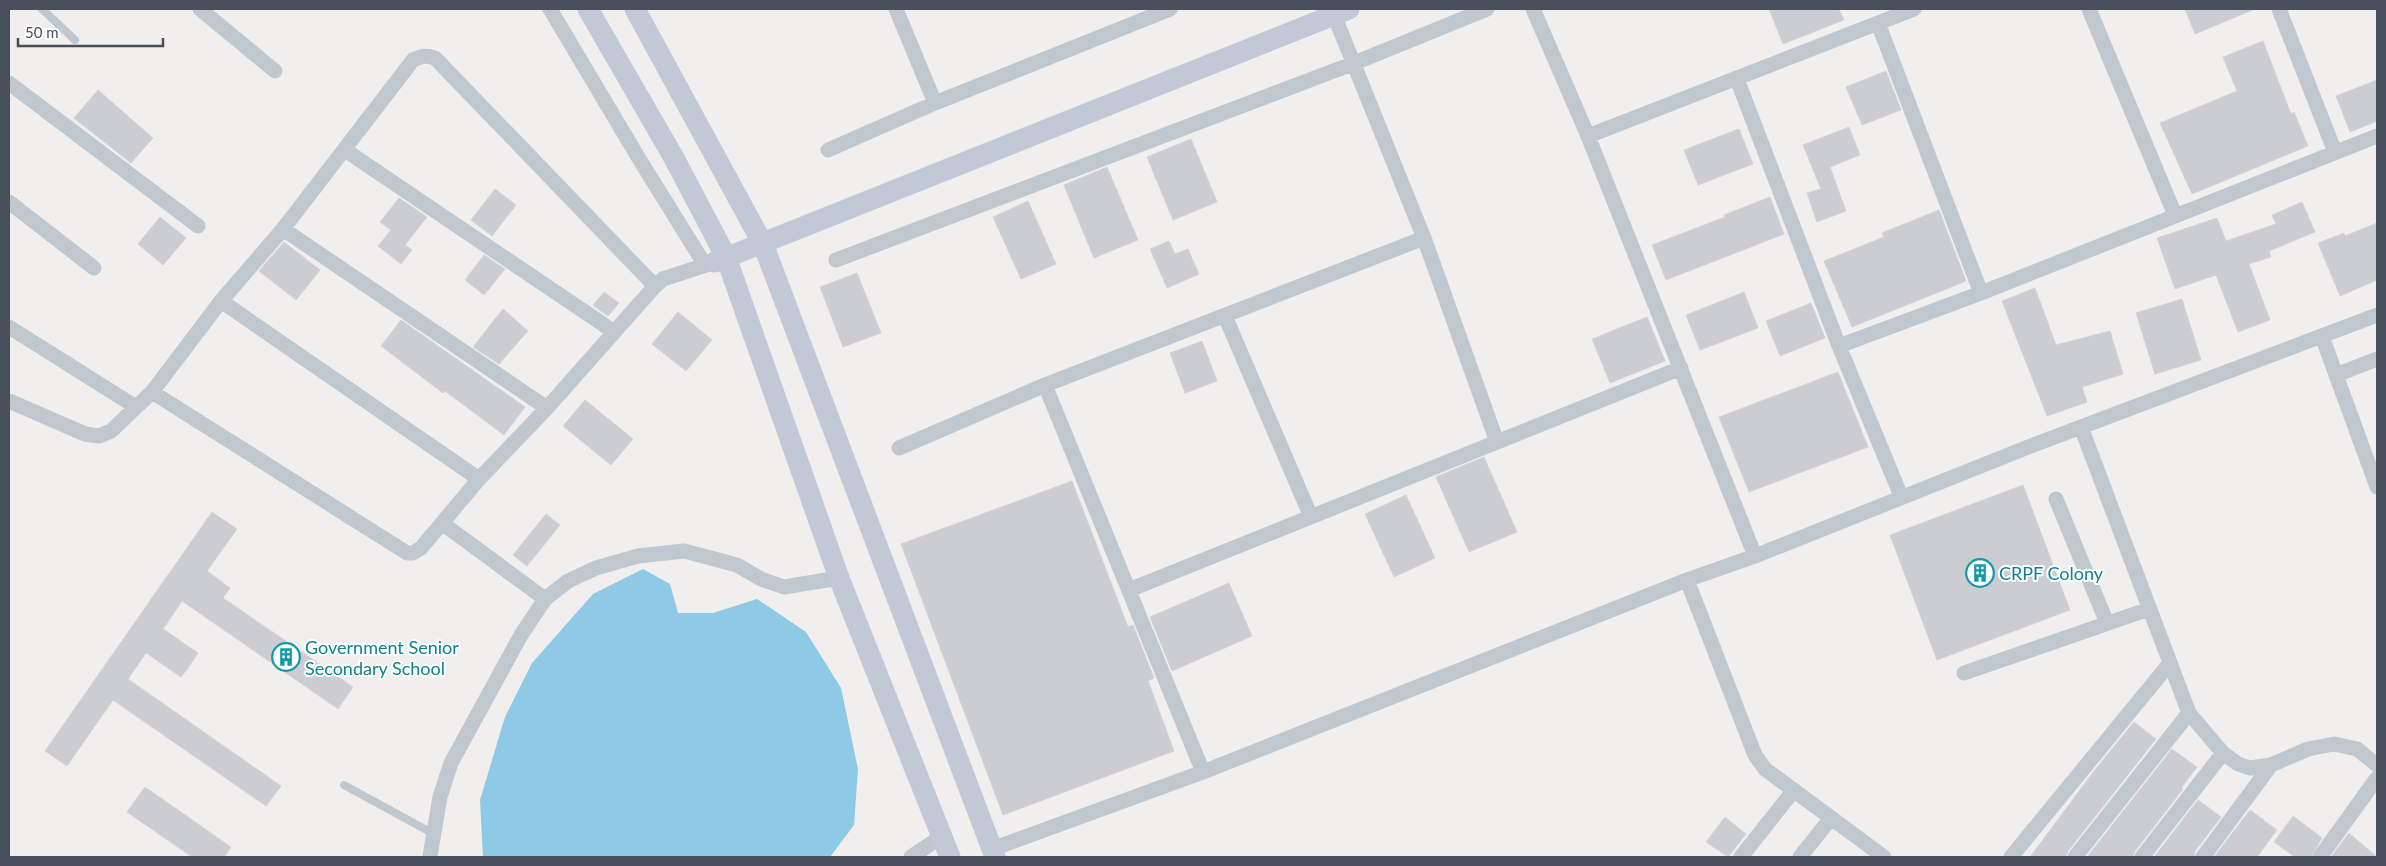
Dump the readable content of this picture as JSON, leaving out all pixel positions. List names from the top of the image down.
{
  "places": {
    "building": ["CRPF Colony", "Government Senior Secondary School"]
  },
  "scale_bar": "50 m"
}
